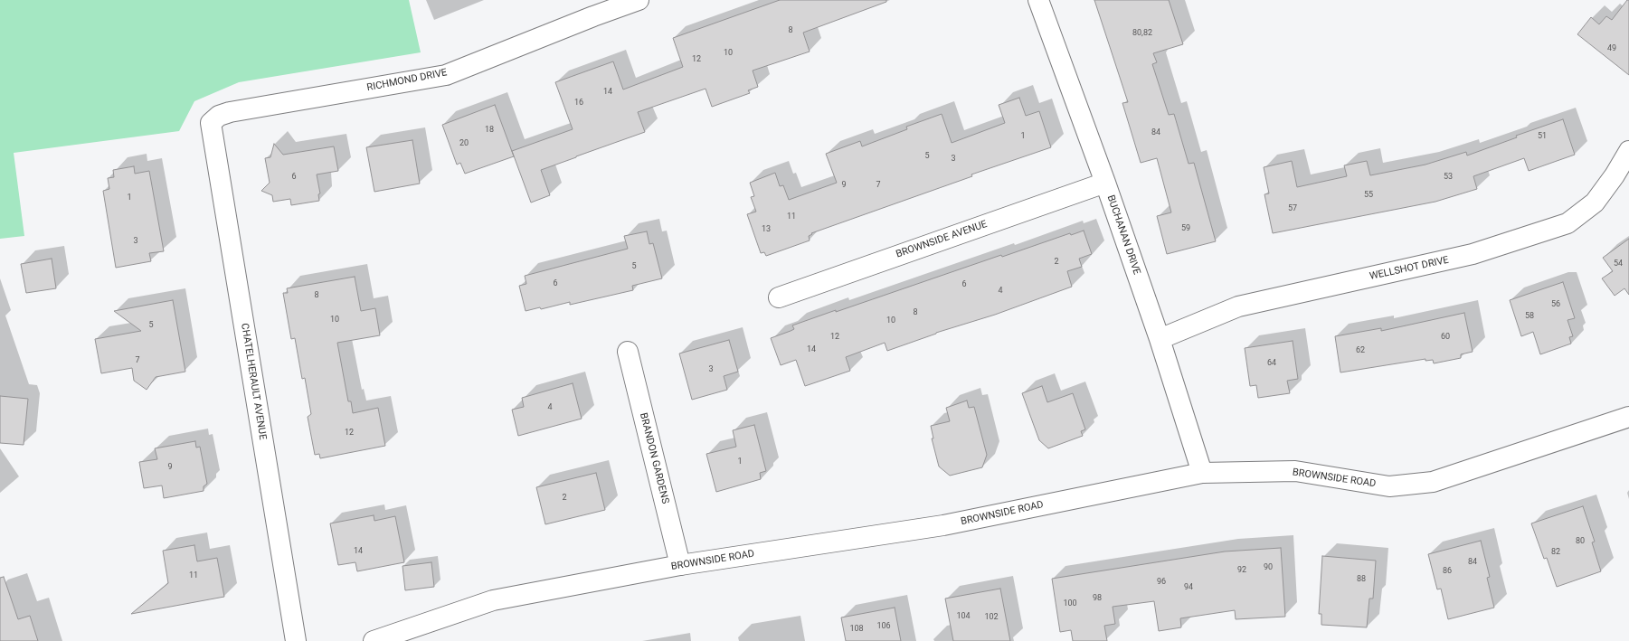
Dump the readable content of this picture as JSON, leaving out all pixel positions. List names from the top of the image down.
{
  "streets": {
    "street": [
      "RICHMOND DRIVE",
      "BUCHANAN DRIVE",
      "BROWNSIDE AVENUE",
      "WELLSHOT DRIVE",
      "CHATELHERAULT AVENUE",
      "BRANDON GARDENS",
      "BROWNSIDE ROAD"
    ]
  },
  "crossings": [
    ["RICHMOND DRIVE", "CHATELHERAULT AVENUE"],
    ["BUCHANAN DRIVE", "BROWNSIDE AVENUE"],
    ["BUCHANAN DRIVE", "WELLSHOT DRIVE"],
    ["BUCHANAN DRIVE", "BROWNSIDE ROAD"],
    ["BRANDON GARDENS", "BROWNSIDE ROAD"]
  ],
  "house_numbers": [
    "8",
    "80,82",
    "49",
    "10",
    "12",
    "14",
    "16",
    "18",
    "84",
    "1",
    "51",
    "20",
    "5",
    "3",
    "6",
    "53",
    "9",
    "7",
    "55",
    "1",
    "57",
    "11",
    "59",
    "13",
    "3",
    "2",
    "54",
    "5",
    "6",
    "6",
    "4",
    "8",
    "56",
    "8",
    "58",
    "10",
    "10",
    "5",
    "12",
    "60",
    "14",
    "62",
    "7",
    "64",
    "3",
    "4",
    "12",
    "1",
    "9",
    "2",
    "80",
    "14",
    "82",
    "84",
    "90",
    "92",
    "86",
    "11",
    "88",
    "96",
    "94",
    "98",
    "100",
    "104",
    "102",
    "106",
    "108"
  ]
}
